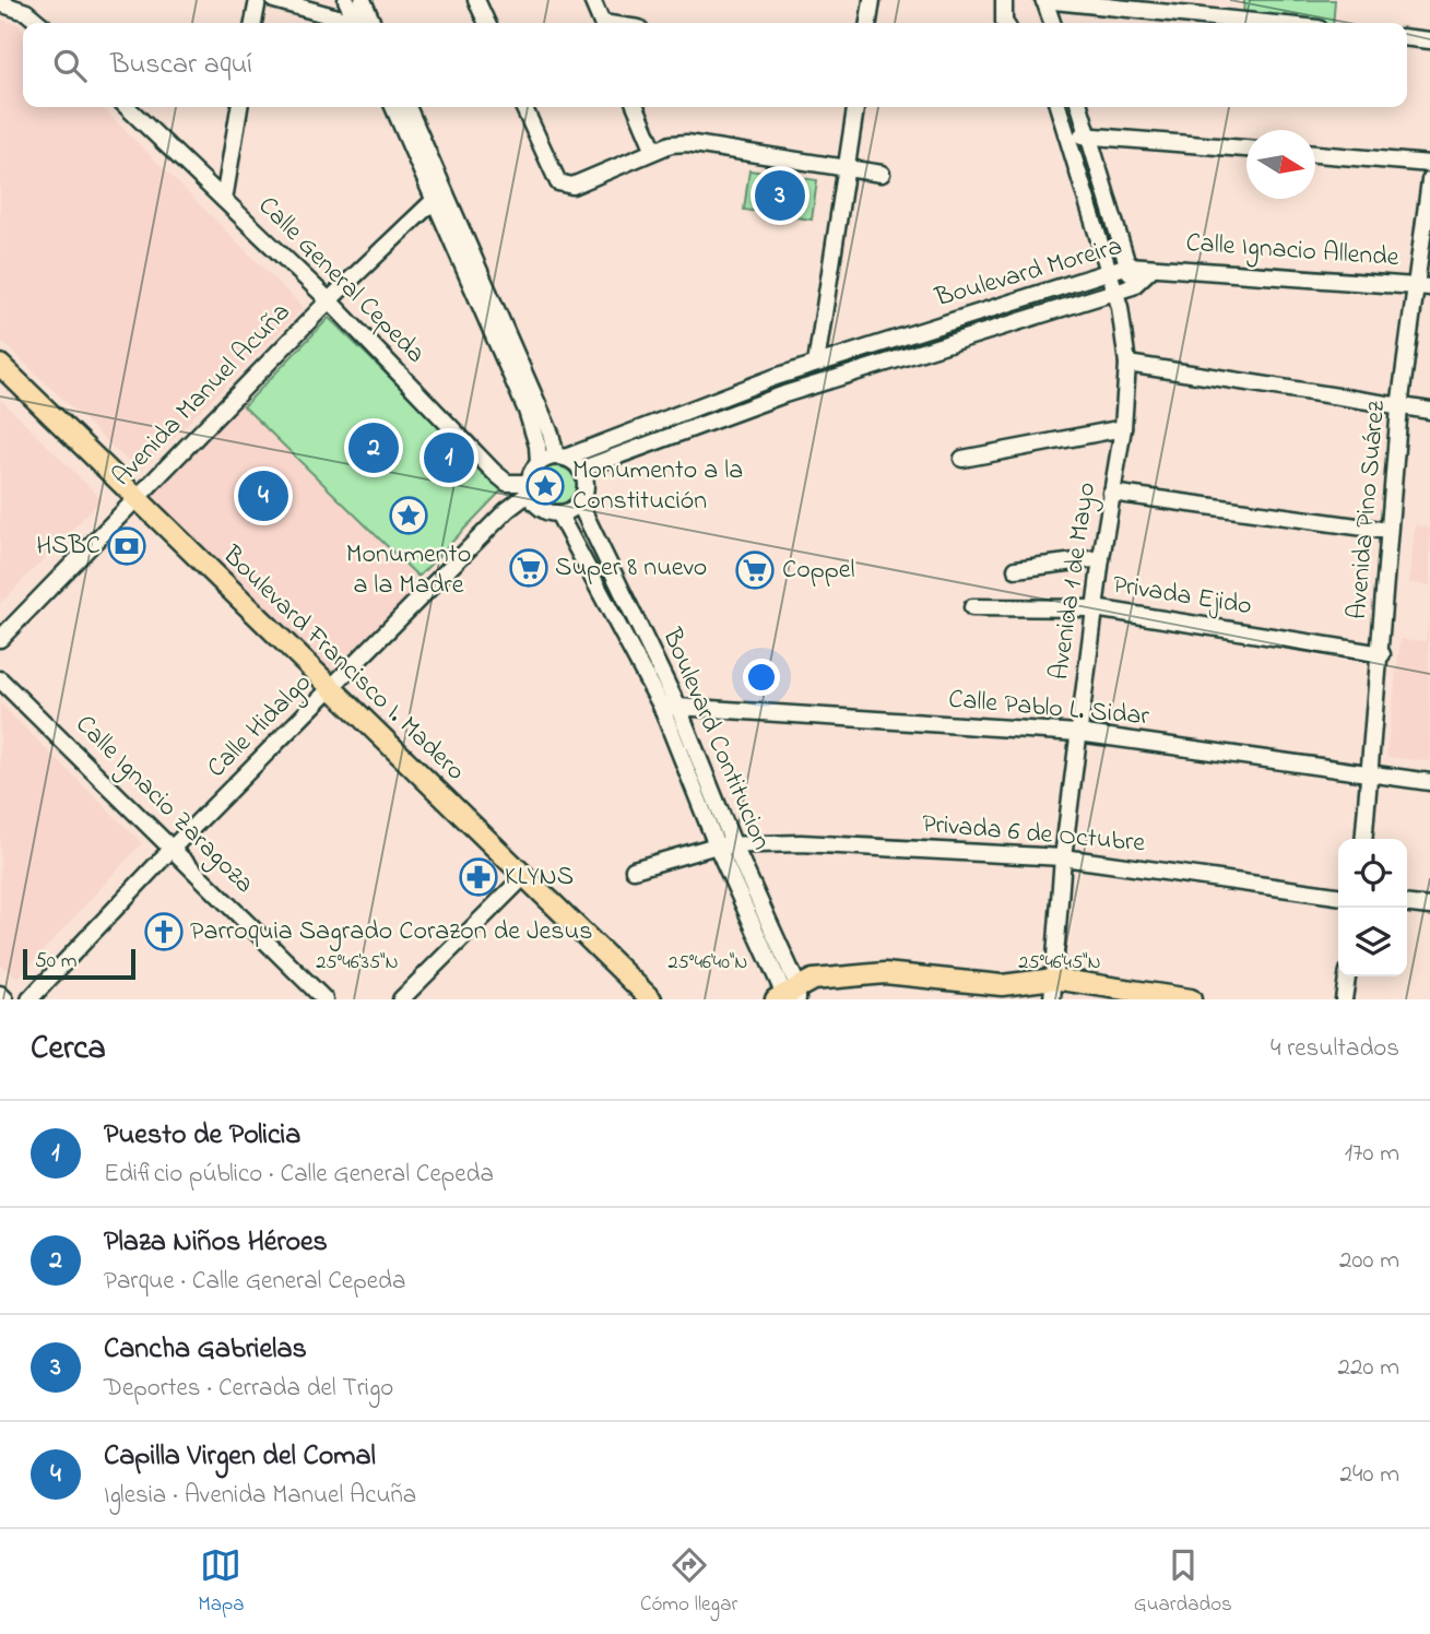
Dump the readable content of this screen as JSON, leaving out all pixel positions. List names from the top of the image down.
{
  "streets": {
    "main road": ["Boulevard Francisco I. Madero"],
    "street": [
      "Calle Ignacio Allende",
      "Boulevard Moreira",
      "Calle General Cepeda",
      "Avenida Manuel Acuña",
      "Avenida Pino Suárez",
      "Avenida 1 de Mayo",
      "Privada Ejido",
      "Calle Pablo L. Sidar",
      "Calle Hidalgo",
      "Boulevard Contitucion",
      "Calle Ignacio Zaragoza",
      "Privada 6 de Octubre"
    ]
  },
  "crossings": [
    ["Calle Ignacio Allende", "Boulevard Moreira"],
    ["Calle Ignacio Allende", "Avenida Pino Suárez"],
    ["Boulevard Moreira", "Calle General Cepeda"],
    ["Boulevard Moreira", "Avenida 1 de Mayo"],
    ["Boulevard Moreira", "Calle Hidalgo"],
    ["Boulevard Moreira", "Boulevard Contitucion"],
    ["Calle General Cepeda", "Avenida Manuel Acuña"],
    ["Calle General Cepeda", "Calle Hidalgo"],
    ["Calle General Cepeda", "Boulevard Contitucion"],
    ["Avenida Manuel Acuña", "Boulevard Francisco I. Madero"],
    ["Avenida Pino Suárez", "Privada Ejido"],
    ["Avenida Pino Suárez", "Calle Pablo L. Sidar"],
    ["Avenida 1 de Mayo", "Privada Ejido"],
    ["Avenida 1 de Mayo", "Calle Pablo L. Sidar"],
    ["Avenida 1 de Mayo", "Privada 6 de Octubre"],
    ["Boulevard Francisco I. Madero", "Calle Hidalgo"],
    ["Calle Pablo L. Sidar", "Boulevard Contitucion"],
    ["Calle Hidalgo", "Boulevard Contitucion"],
    ["Calle Hidalgo", "Calle Ignacio Zaragoza"],
    ["Boulevard Contitucion", "Privada 6 de Octubre"]
  ],
  "places": {
    "place": ["Monumento a la Constitución", "Monumento a la Madre"],
    "bank": ["HSBC"],
    "supermarket": ["Super 8 nuevo", "Coppel"],
    "pharmacy": ["KLYNS"],
    "church": ["Parroquia Sagrado Corazon de Jesus"]
  },
  "scale_bar": "50 m",
  "north": "right",
  "page": {
    "search": "Buscar aquí",
    "pins": [
      "3",
      "2",
      "1",
      "4"
    ],
    "scale": "50 m",
    "heading": ["Cerca", "4 resultados"],
    "list": [
      {
        "mark": "1",
        "name": "Puesto de Policia",
        "note": "Edificio público · Calle General Cepeda",
        "value": "170 m"
      },
      {
        "mark": "2",
        "name": "Plaza Niños Héroes",
        "note": "Parque · Calle General Cepeda",
        "value": "200 m"
      },
      {
        "mark": "3",
        "name": "Cancha Gabrielas",
        "note": "Deportes · Cerrada del Trigo",
        "value": "220 m"
      },
      {
        "mark": "4",
        "name": "Capilla Virgen del Comal",
        "note": "Iglesia · Avenida Manuel Acuña",
        "value": "240 m"
      }
    ],
    "nav": ["Mapa", "Cómo llegar", "Guardados"]
  },
  "coordinates": ["25°46'35\"N", "25°46'40\"N", "25°46'45\"N"]
}
